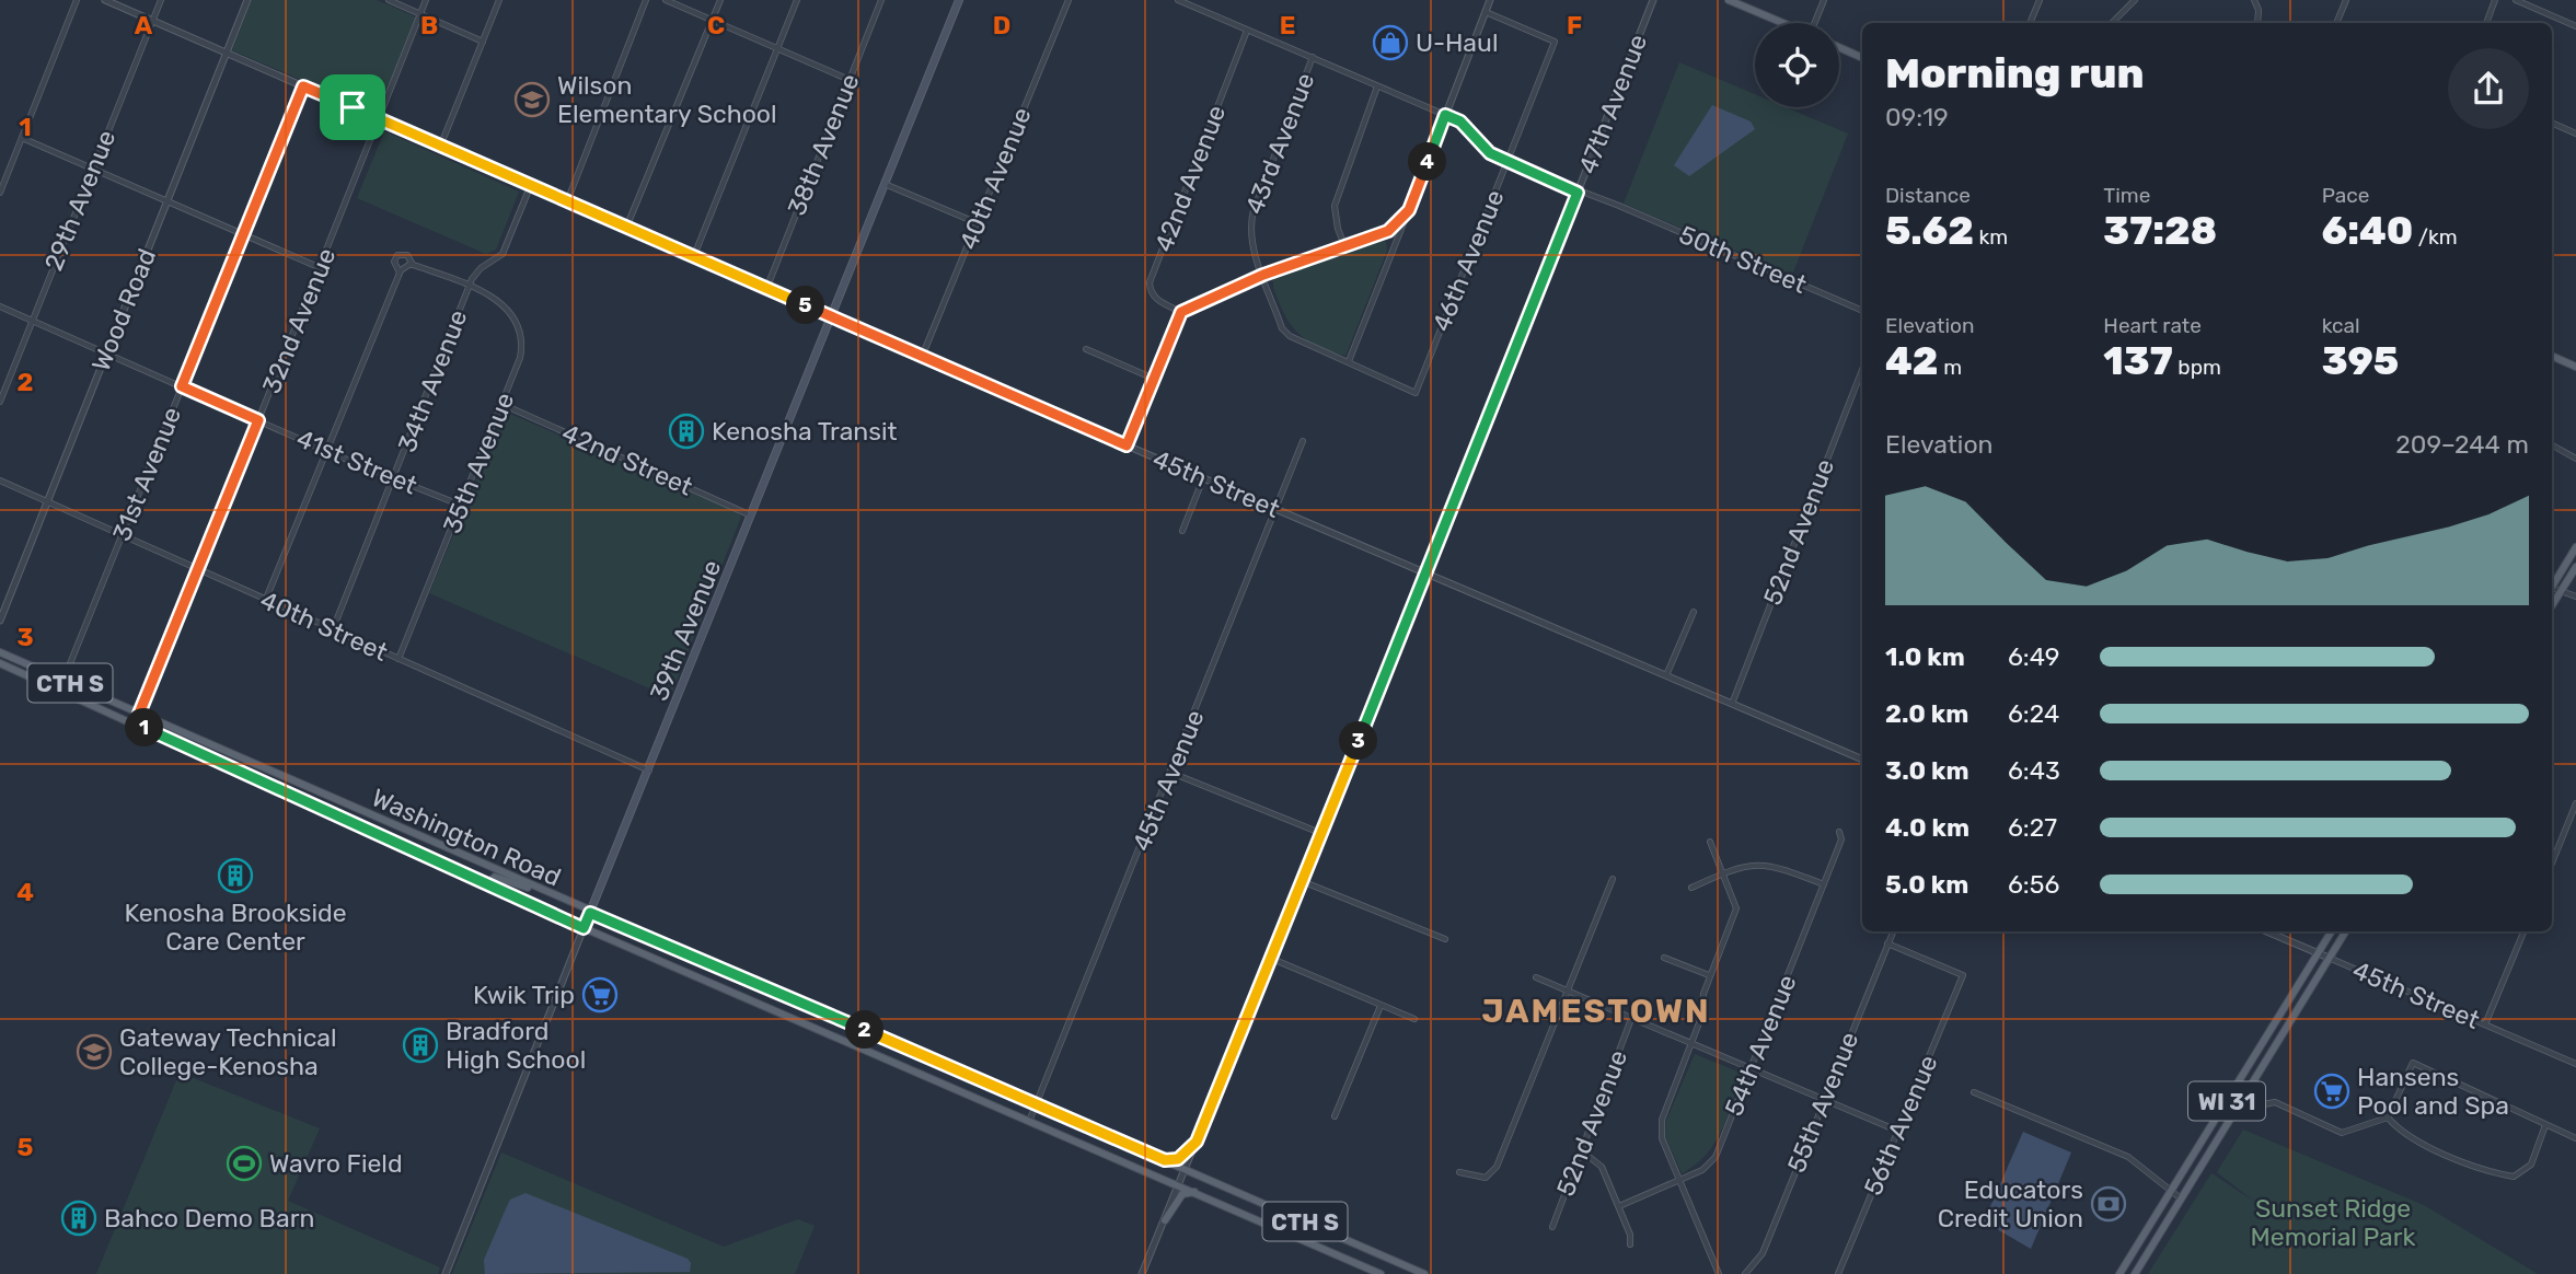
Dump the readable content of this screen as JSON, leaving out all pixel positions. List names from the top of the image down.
{
  "streets": {
    "main road": [
      "39th Avenue",
      "CTH S",
      "Washington Road",
      "WI 31"
    ],
    "street": [
      "47th Avenue",
      "43rd Avenue",
      "38th Avenue",
      "40th Avenue",
      "42nd Avenue",
      "29th Avenue",
      "50th Street",
      "46th Avenue",
      "Wood Road",
      "32nd Avenue",
      "34th Avenue",
      "42nd Street",
      "41st Street",
      "35th Avenue",
      "31st Avenue",
      "45th Street",
      "52nd Avenue",
      "40th Street",
      "45th Avenue",
      "54th Avenue",
      "55th Avenue",
      "56th Avenue"
    ]
  },
  "crossings": [
    ["47th Avenue", "50th Street"],
    ["47th Avenue", "45th Street"],
    ["47th Avenue", "Washington Road"],
    ["43rd Avenue", "46th Avenue"],
    ["38th Avenue", "45th Street"],
    ["40th Avenue", "45th Street"],
    ["29th Avenue", "41st Street"],
    ["29th Avenue", "45th Street"],
    ["Wood Road", "41st Street"],
    ["Wood Road", "45th Street"],
    ["Wood Road", "40th Street"],
    ["32nd Avenue", "41st Street"],
    ["32nd Avenue", "45th Street"],
    ["32nd Avenue", "40th Street"],
    ["32nd Avenue", "Washington Road"],
    ["34th Avenue", "41st Street"],
    ["34th Avenue", "35th Avenue"],
    ["34th Avenue", "45th Street"],
    ["34th Avenue", "40th Street"],
    ["42nd Street", "35th Avenue"],
    ["42nd Street", "39th Avenue"],
    ["41st Street", "35th Avenue"],
    ["41st Street", "31st Avenue"],
    ["35th Avenue", "40th Street"],
    ["31st Avenue", "45th Street"],
    ["31st Avenue", "40th Street"],
    ["31st Avenue", "Washington Road"],
    ["45th Street", "52nd Avenue"],
    ["45th Street", "39th Avenue"],
    ["45th Street", "45th Avenue"],
    ["45th Street", "WI 31"],
    ["40th Street", "39th Avenue"],
    ["39th Avenue", "Washington Road"],
    ["45th Avenue", "Washington Road"],
    ["55th Avenue", "56th Avenue"]
  ],
  "districts": ["JAMESTOWN"],
  "parks": ["Sunset Ridge Memorial Park"],
  "places": {
    "shop": ["U-Haul"],
    "school or university": ["Wilson Elementary School", "Gateway Technical College-Kenosha"],
    "building": [
      "Kenosha Transit",
      "Kenosha Brookside Care Center",
      "Bradford High School",
      "Bahco Demo Barn"
    ],
    "supermarket": ["Kwik Trip", "Hansens Pool and Spa"],
    "sports": ["Wavro Field"],
    "bank": ["Educators Credit Union"]
  },
  "page": {
    "heading": ["Morning run", "09:19"],
    "pins": [
      "4",
      "5",
      "1",
      "3",
      "2"
    ],
    "stats": [
      ["Distance", "5.62 km"],
      ["Time", "37:28"],
      ["Pace", "6:40 /km"],
      ["Elevation", "42 m"],
      ["Heart rate", "137 bpm"],
      ["kcal", "395"]
    ],
    "chart": ["Elevation", "209–244 m"],
    "list": [
      {
        "name": "1.0 km",
        "note": "6:49"
      },
      {
        "name": "2.0 km",
        "note": "6:24"
      },
      {
        "name": "3.0 km",
        "note": "6:43"
      },
      {
        "name": "4.0 km",
        "note": "6:27"
      },
      {
        "name": "5.0 km",
        "note": "6:56"
      }
    ]
  },
  "grid": {
    "columns": [
      "A",
      "B",
      "C",
      "D",
      "E",
      "F"
    ],
    "rows": [
      "1",
      "2",
      "3",
      "4",
      "5"
    ]
  }
}
